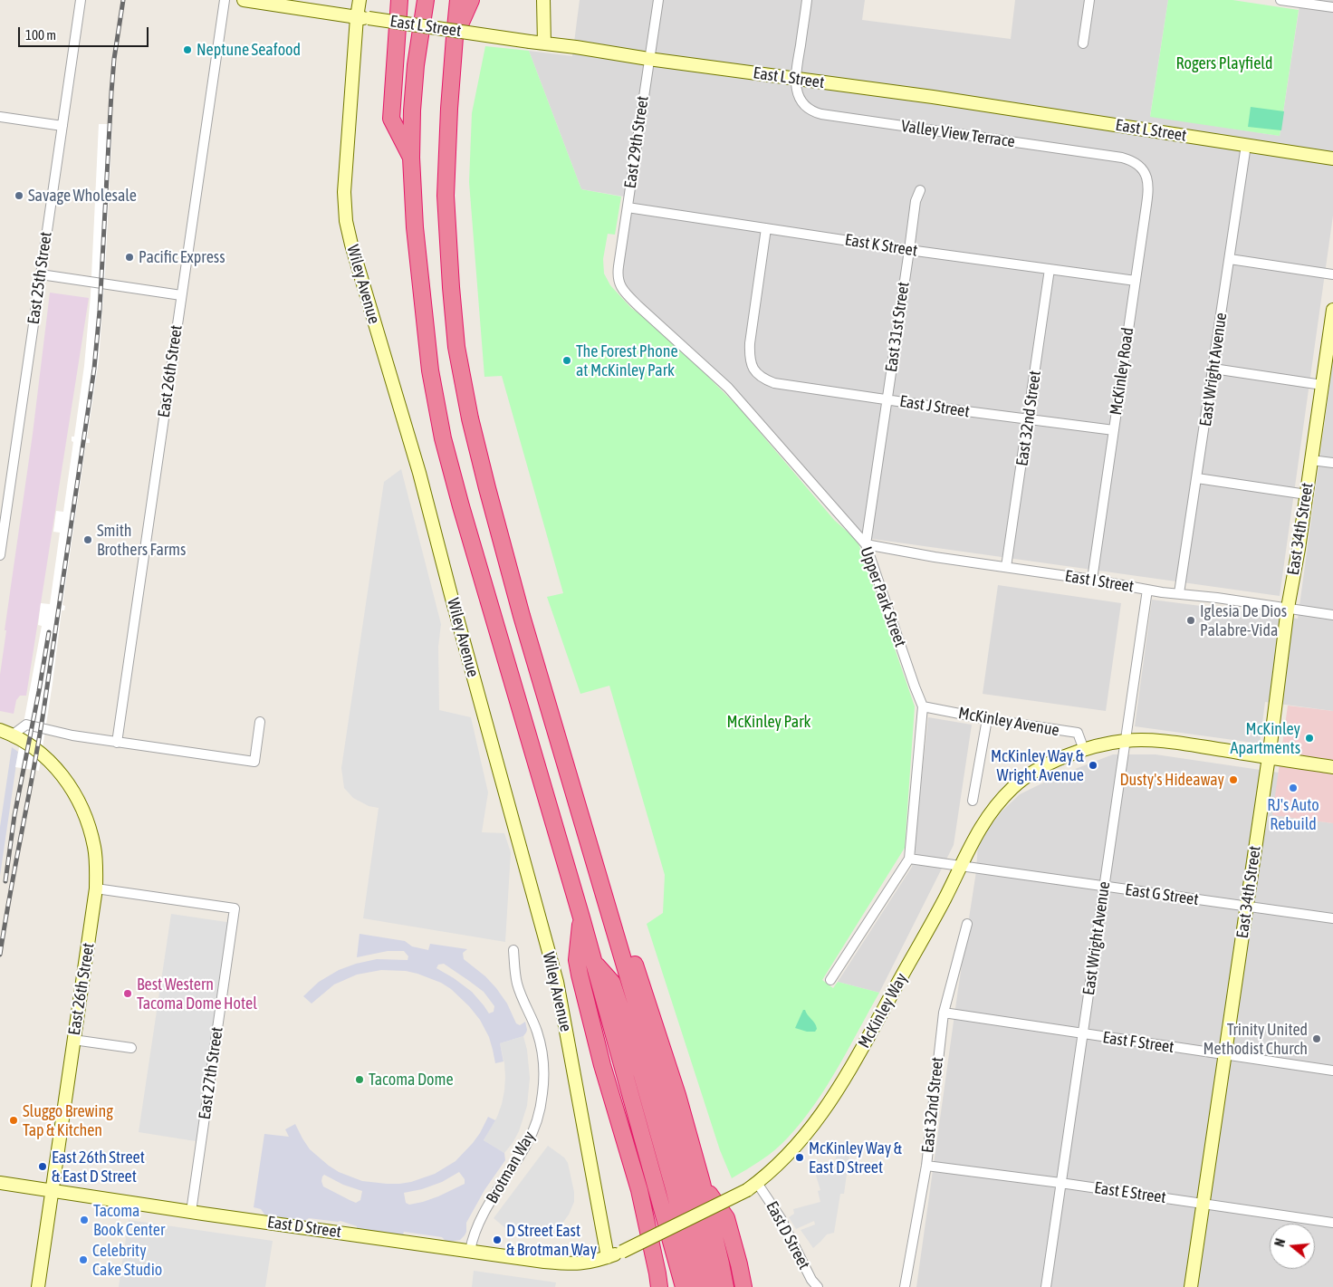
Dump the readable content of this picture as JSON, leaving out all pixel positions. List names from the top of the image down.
{
  "streets": {
    "street": [
      "East L Street",
      "Valley View Terrace",
      "East 29th Street",
      "East K Street",
      "East 25th Street",
      "Wiley Avenue",
      "East 31st Street",
      "East Wright Avenue",
      "East 26th Street",
      "McKinley Road",
      "East J Street",
      "East 32nd Street",
      "East 34th Street",
      "East I Street",
      "Upper Park Street",
      "McKinley Avenue",
      "East G Street",
      "McKinley Way",
      "East F Street",
      "East 27th Street",
      "Brotman Way",
      "East E Street",
      "East D Street"
    ]
  },
  "crossings": [
    ["East L Street", "Valley View Terrace"],
    ["East L Street", "East 29th Street"],
    ["East L Street", "Wiley Avenue"],
    ["East L Street", "East Wright Avenue"],
    ["Valley View Terrace", "McKinley Road"],
    ["East 29th Street", "East K Street"],
    ["East 29th Street", "Upper Park Street"],
    ["East K Street", "East 31st Street"],
    ["East K Street", "McKinley Road"],
    ["East K Street", "East J Street"],
    ["East K Street", "East 32nd Street"],
    ["Wiley Avenue", "McKinley Way"],
    ["Wiley Avenue", "East D Street"],
    ["East 31st Street", "East J Street"],
    ["East 31st Street", "East I Street"],
    ["East 31st Street", "Upper Park Street"],
    ["East Wright Avenue", "East I Street"],
    ["East Wright Avenue", "East G Street"],
    ["East Wright Avenue", "McKinley Way"],
    ["East Wright Avenue", "East F Street"],
    ["East Wright Avenue", "East E Street"],
    ["East 26th Street", "East 27th Street"],
    ["East 26th Street", "East D Street"],
    ["McKinley Road", "East J Street"],
    ["McKinley Road", "East I Street"],
    ["East J Street", "East 32nd Street"],
    ["East 32nd Street", "East I Street"],
    ["East 32nd Street", "East F Street"],
    ["East 32nd Street", "East E Street"],
    ["East 34th Street", "East I Street"],
    ["East 34th Street", "East G Street"],
    ["East 34th Street", "East F Street"],
    ["East 34th Street", "East E Street"],
    ["East I Street", "Upper Park Street"],
    ["Upper Park Street", "McKinley Avenue"],
    ["Upper Park Street", "East G Street"],
    ["McKinley Avenue", "McKinley Way"],
    ["East G Street", "McKinley Way"],
    ["McKinley Way", "East D Street"],
    ["East 27th Street", "East D Street"],
    ["Brotman Way", "East D Street"]
  ],
  "parks": ["Rogers Playfield", "McKinley Park"],
  "places": [
    "Neptune Seafood",
    "Savage Wholesale",
    "Pacific Express",
    "The Forest Phone at McKinley Park",
    "Smith Brothers Farms",
    "Iglesia De Dios Palabre-Vida",
    "McKinley Apartments",
    "McKinley Way & Wright Avenue",
    "Dusty's Hideaway",
    "RJ's Auto Rebuild",
    "Best Western Tacoma Dome Hotel",
    "Trinity United Methodist Church",
    "Tacoma Dome",
    "Sluggo Brewing Tap & Kitchen",
    "McKinley Way & East D Street",
    "East 26th Street & East D Street",
    "Tacoma Book Center",
    "D Street East & Brotman Way",
    "Celebrity Cake Studio"
  ],
  "scale_bar": "100 m",
  "north": "left"
}
